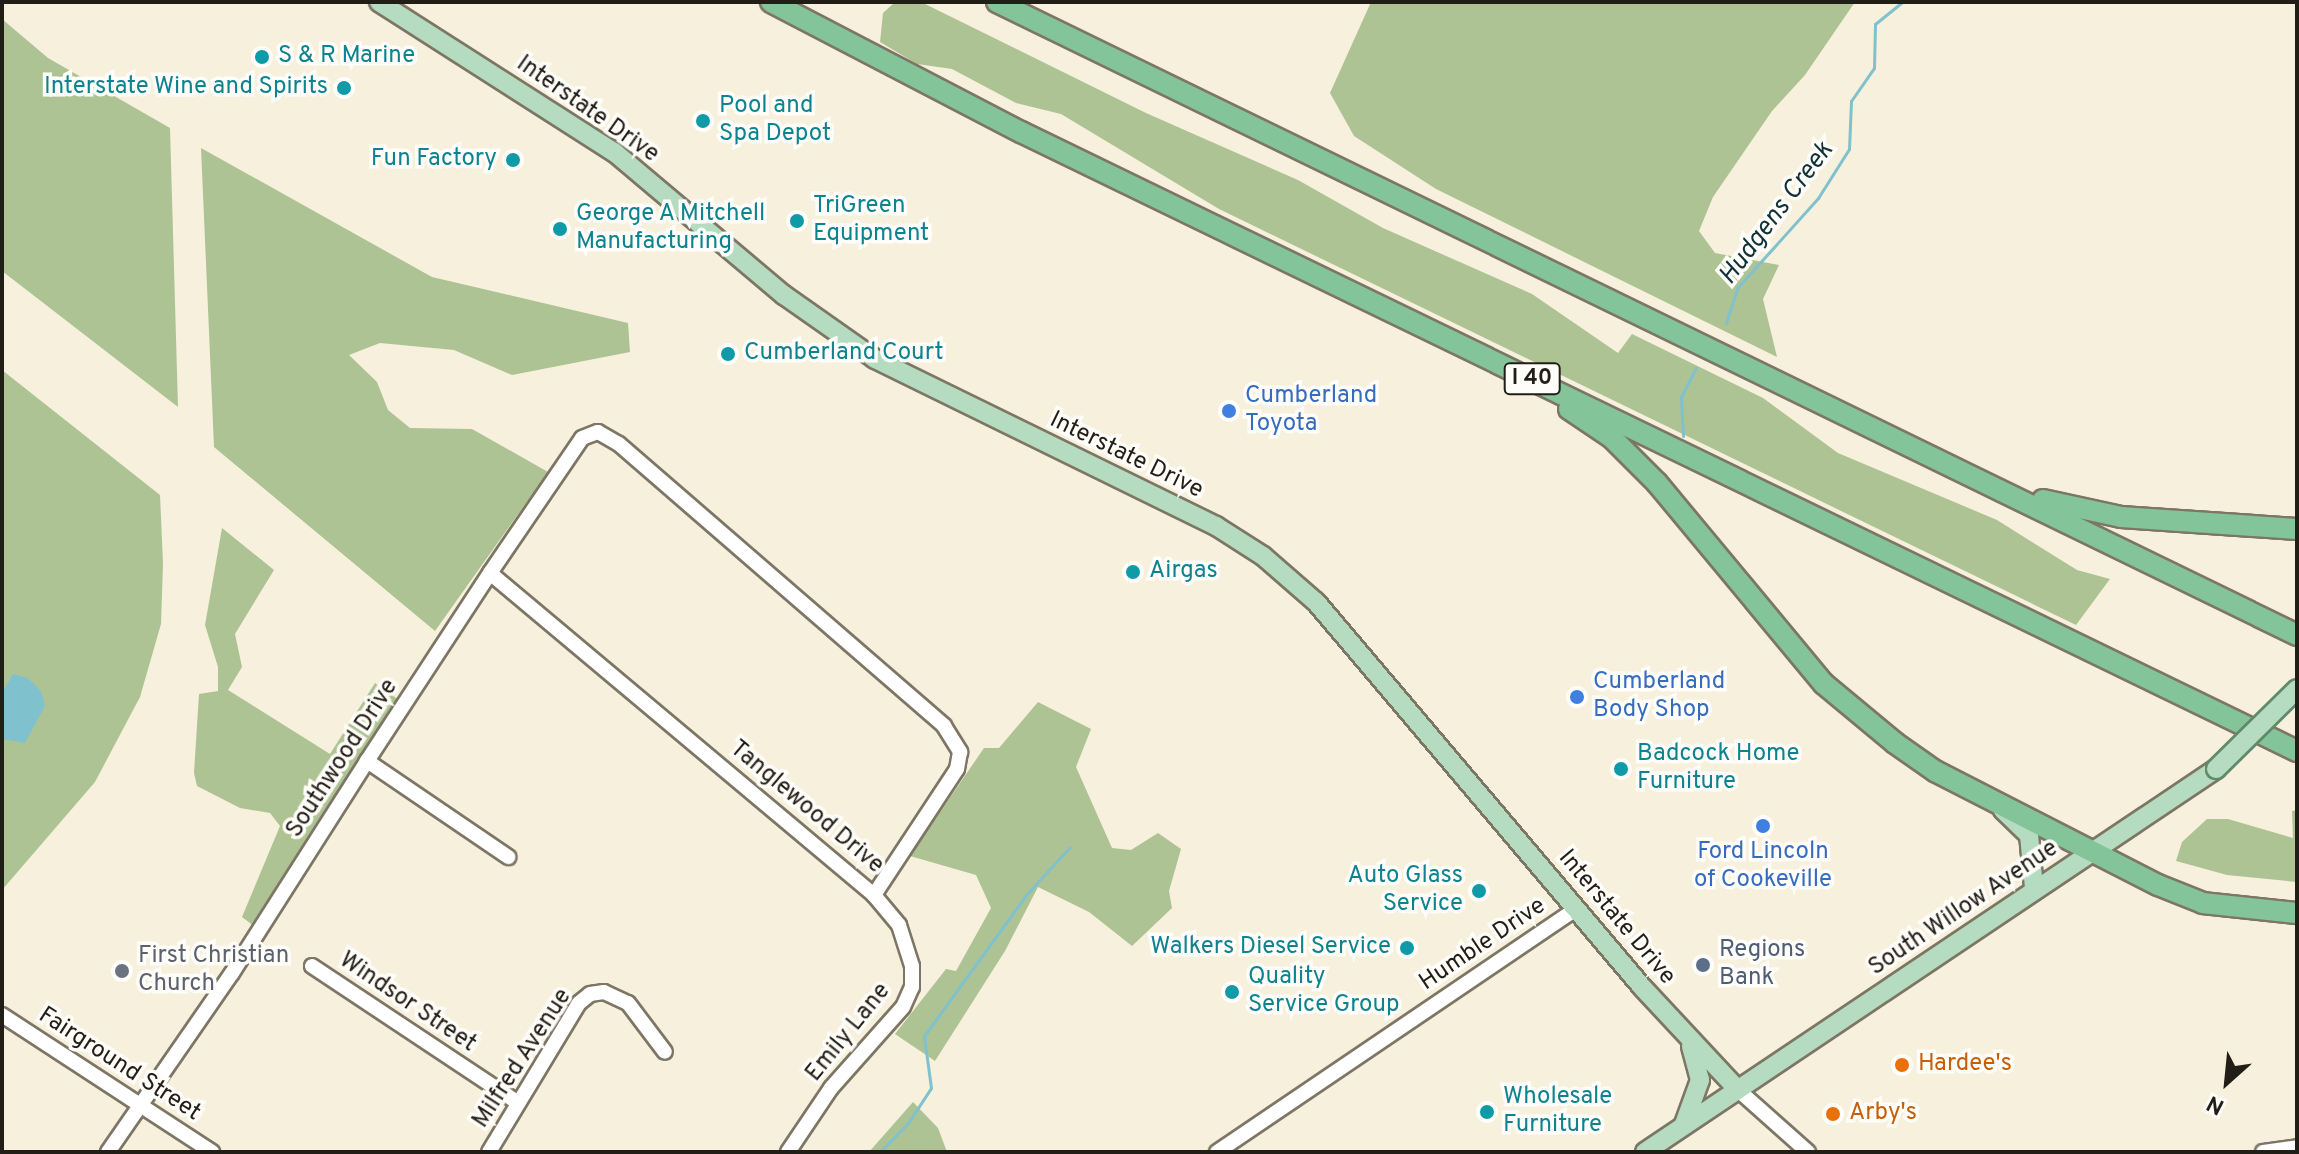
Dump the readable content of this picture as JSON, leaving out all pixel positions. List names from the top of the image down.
{
  "streets": {
    "highway": ["I 40"],
    "main road": ["Interstate Drive", "South Willow Avenue"],
    "street": [
      "Southwood Drive",
      "Tanglewood Drive",
      "Humble Drive",
      "Windsor Street",
      "Emily Lane",
      "Milfred Avenue",
      "Fairground Street"
    ]
  },
  "crossings": [
    ["Interstate Drive", "South Willow Avenue"],
    ["Interstate Drive", "Humble Drive"],
    ["Southwood Drive", "Tanglewood Drive"],
    ["Southwood Drive", "Fairground Street"],
    ["Tanglewood Drive", "Emily Lane"],
    ["Windsor Street", "Milfred Avenue"]
  ],
  "water": ["Hudgens Creek"],
  "places": [
    "S & R Marine",
    "Interstate Wine and Spirits",
    "Pool and Spa Depot",
    "Fun Factory",
    "TriGreen Equipment",
    "George A Mitchell Manufacturing",
    "Cumberland Court",
    "Cumberland Toyota",
    "Airgas",
    "Cumberland Body Shop",
    "Badcock Home Furniture",
    "Ford Lincoln of Cookeville",
    "Auto Glass Service",
    "Walkers Diesel Service",
    "Regions Bank",
    "First Christian Church",
    "Quality Service Group",
    "Hardee's",
    "Wholesale Furniture",
    "Arby's"
  ],
  "north": "bottom left"
}
